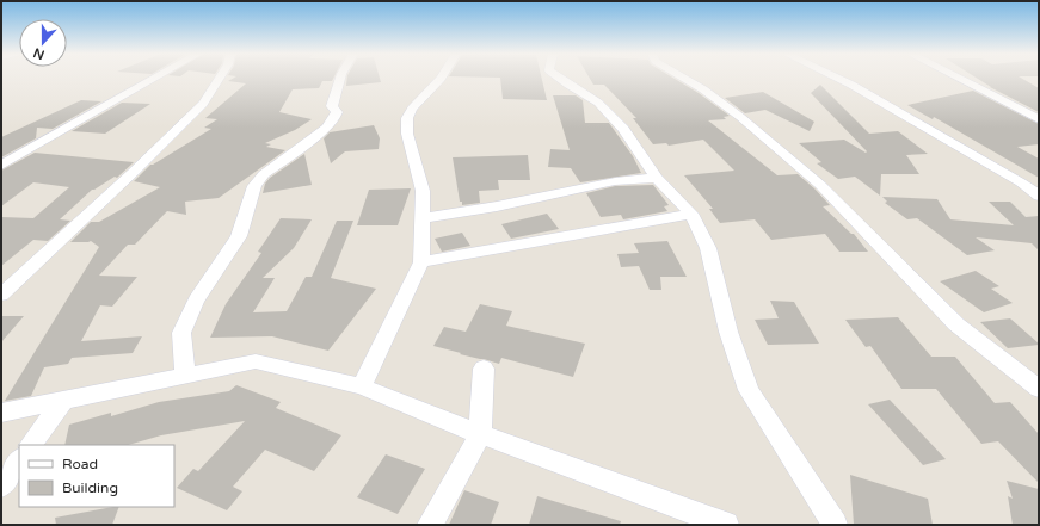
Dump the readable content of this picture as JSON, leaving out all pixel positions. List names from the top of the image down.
{
  "legend": ["Road", "Building"],
  "north": "bottom"
}
